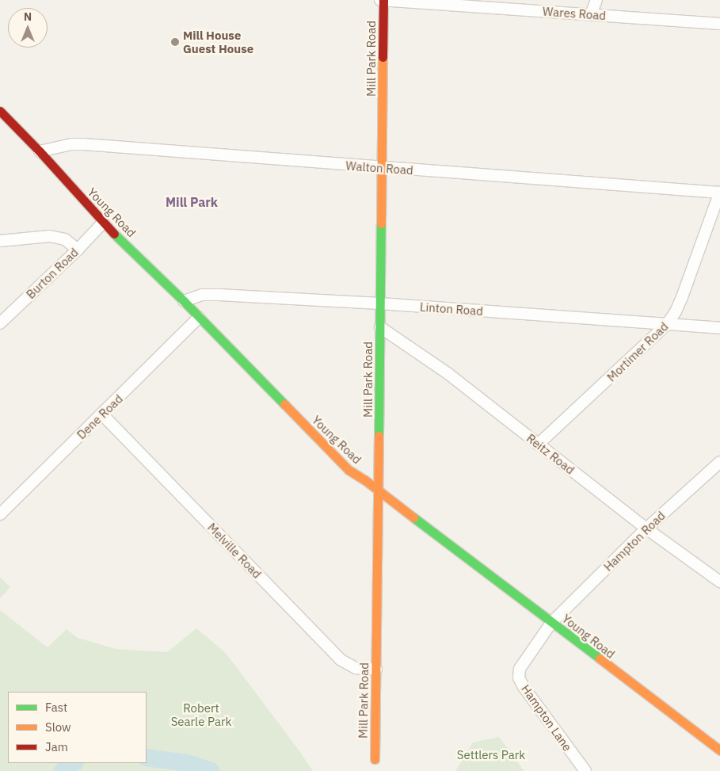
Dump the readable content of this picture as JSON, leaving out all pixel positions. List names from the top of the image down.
{
  "streets": {
    "street": [
      "Wares Road",
      "Mill Park Road",
      "Walton Road",
      "Young Road",
      "Burton Road",
      "Linton Road",
      "Mortimer Road",
      "Dene Road",
      "Reitz Road",
      "Hampton Road",
      "Melville Road",
      "Hampton Lane"
    ]
  },
  "crossings": [
    ["Wares Road", "Mill Park Road"],
    ["Mill Park Road", "Walton Road"],
    ["Mill Park Road", "Young Road"],
    ["Mill Park Road", "Linton Road"],
    ["Mill Park Road", "Reitz Road"],
    ["Mill Park Road", "Melville Road"],
    ["Walton Road", "Young Road"],
    ["Walton Road", "Mortimer Road"],
    ["Young Road", "Burton Road"],
    ["Young Road", "Linton Road"],
    ["Young Road", "Dene Road"],
    ["Young Road", "Hampton Road"],
    ["Young Road", "Hampton Lane"],
    ["Linton Road", "Mortimer Road"],
    ["Mortimer Road", "Reitz Road"],
    ["Dene Road", "Melville Road"],
    ["Reitz Road", "Hampton Road"],
    ["Hampton Road", "Hampton Lane"]
  ],
  "districts": ["Mill Park"],
  "parks": ["Robert Searle Park", "Settlers Park"],
  "places": ["Mill House Guest House"],
  "legend": ["Fast", "Slow", "Jam"],
  "north": "top"
}
